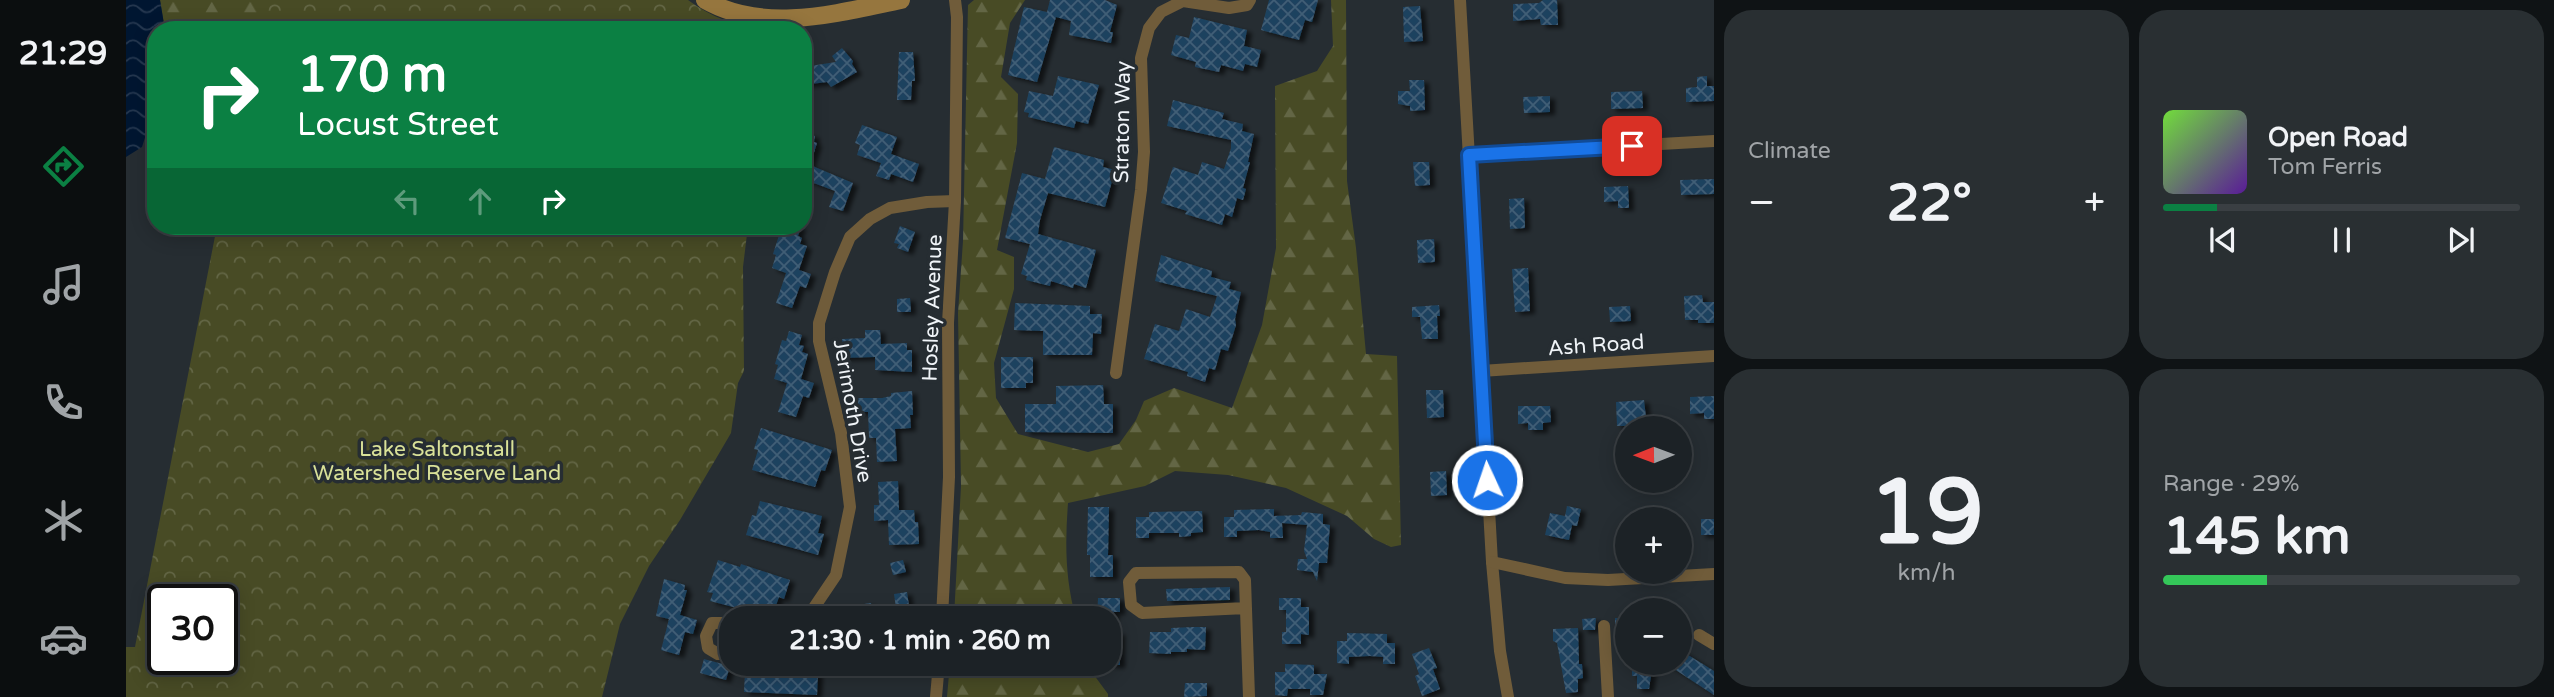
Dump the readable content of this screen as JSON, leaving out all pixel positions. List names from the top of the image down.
{
  "streets": {
    "street": [
      "Straton Way",
      "Hosley Avenue",
      "Ash Road",
      "Jerimoth Drive"
    ]
  },
  "crossings": [
    ["Hosley Avenue", "Jerimoth Drive"]
  ],
  "parks": ["Lake Saltonstall Watershed Reserve Land"],
  "north": "left",
  "page": {
    "tabs": "21:29",
    "tile": [
      "Climate",
      ["19", "km/h"],
      ["Range · 29%", "145 km"]
    ],
    "turn": ["170 m", "Locust Street"],
    "song": ["Open Road", "Tom Ferris"],
    "heat": ["−", "22°", "+"],
    "map_buttons": ["+", "−"],
    "limit": "30",
    "trip": "21:30 · 1 min · 260 m"
  }
}
